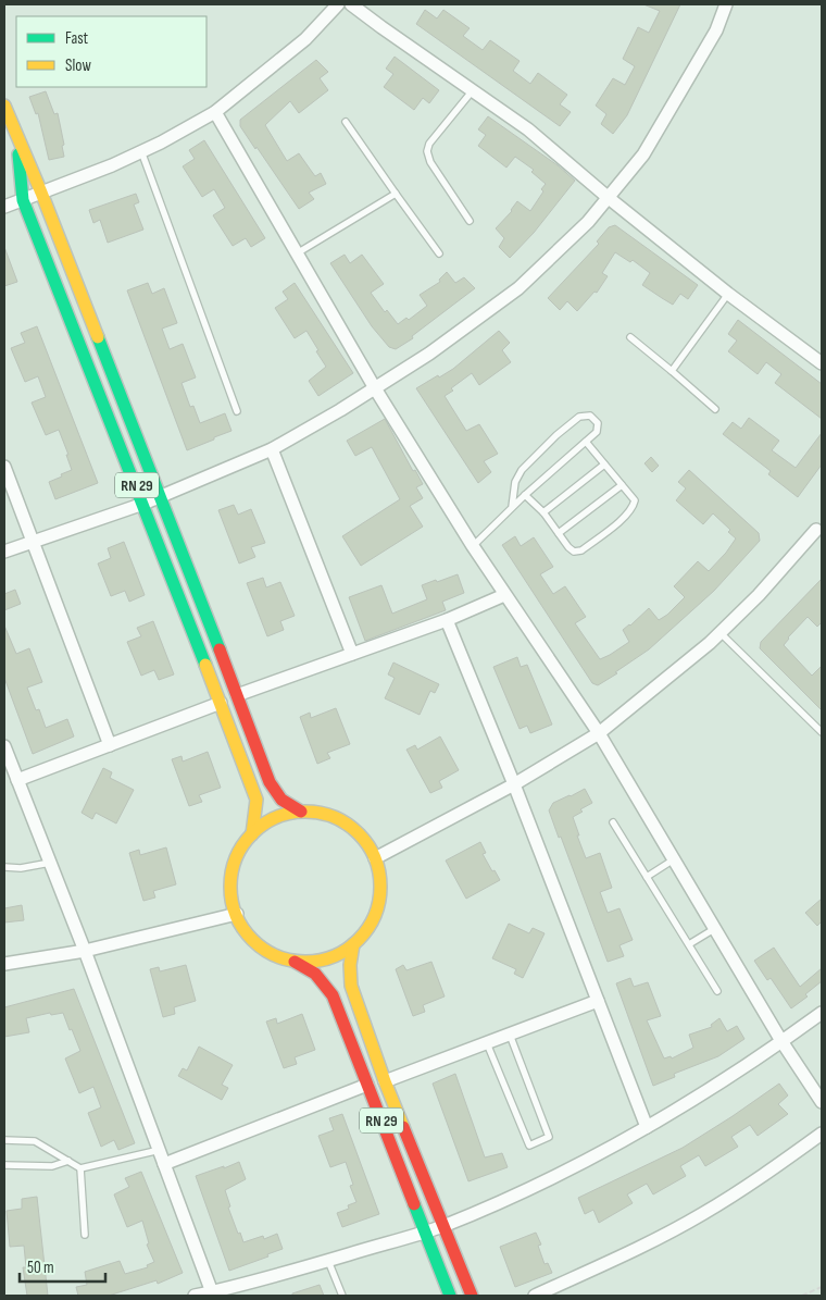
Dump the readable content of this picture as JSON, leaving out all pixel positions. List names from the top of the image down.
{
  "streets": {
    "main road": ["RN 29"]
  },
  "legend": ["Fast", "Slow"],
  "scale_bar": "50 m"
}
